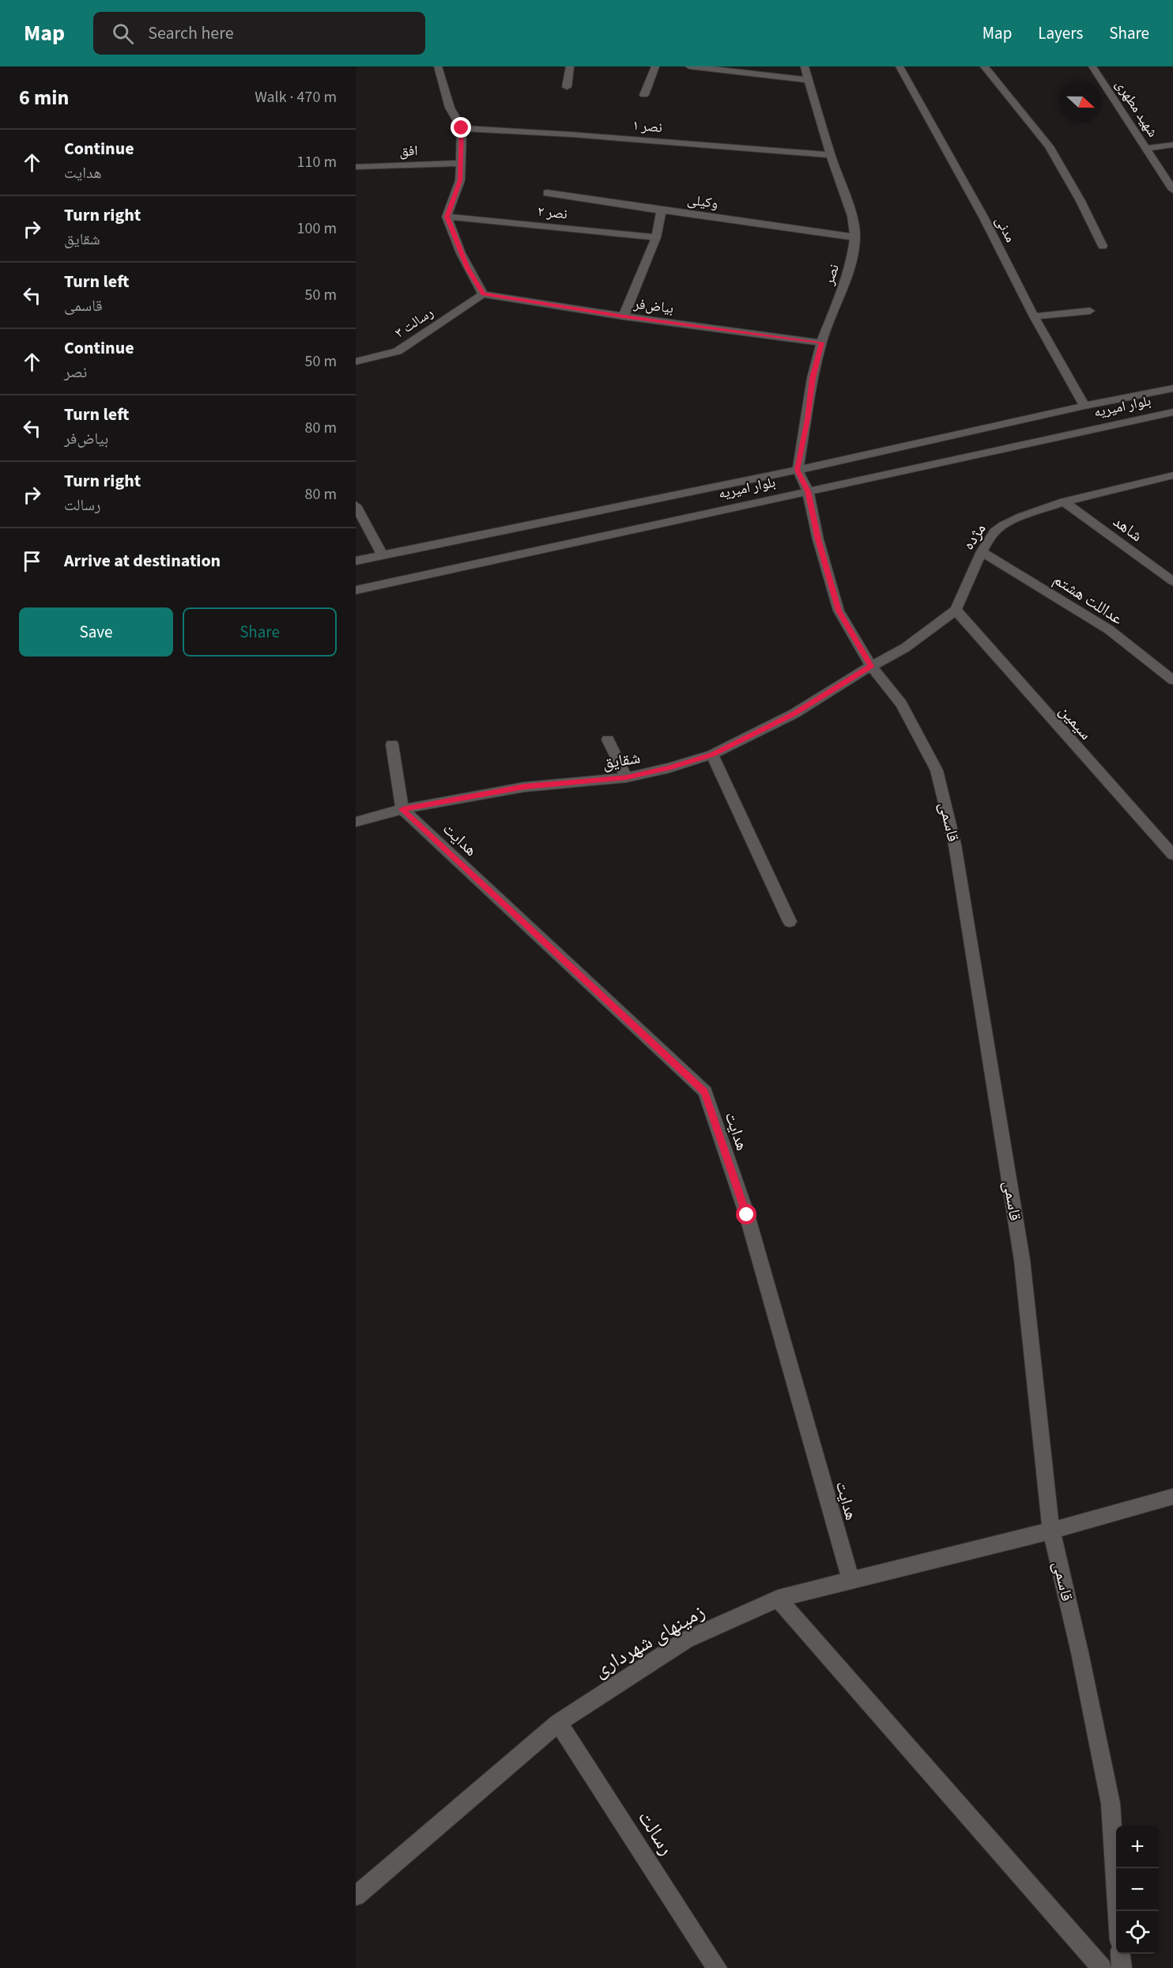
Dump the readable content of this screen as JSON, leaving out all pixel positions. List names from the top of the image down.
{
  "streets": {
    "street": [
      "شهید مطهری",
      "نصر ۱",
      "افق",
      "وکیلی",
      "نصر ۲",
      "مدنی",
      "نصر",
      "بیاض‌فر",
      "رسالت ۳",
      "بلوار امیریه",
      "شاهد",
      "مژده",
      "عداللت هشتم",
      "سیمین",
      "شقایق",
      "قاسمی",
      "هدایت",
      "زمینهای شهرداری",
      "رسالت"
    ]
  },
  "crossings": [
    ["نصر ۱", "نصر"],
    ["وکیلی", "نصر"],
    ["مدنی", "بلوار امیریه"],
    ["نصر", "بیاض‌فر"],
    ["نصر", "بلوار امیریه"],
    ["بیاض‌فر", "رسالت ۳"],
    ["بلوار امیریه", "قاسمی"],
    ["شاهد", "مژده"],
    ["مژده", "عداللت هشتم"],
    ["مژده", "سیمین"],
    ["مژده", "شقایق"],
    ["مژده", "قاسمی"],
    ["شقایق", "قاسمی"],
    ["شقایق", "هدایت"],
    ["قاسمی", "زمینهای شهرداری"],
    ["هدایت", "زمینهای شهرداری"],
    ["زمینهای شهرداری", "رسالت"]
  ],
  "north": "right",
  "page": {
    "header": "Map",
    "search": "Search here",
    "nav": ["Map", "Layers", "Share"],
    "heading": ["6 min", "Walk · 470 m"],
    "list": [
      ["Continue", "هدایت", "110 m"],
      ["Turn right", "شقایق", "100 m"],
      ["Turn left", "قاسمی", "50 m"],
      ["Continue", "نصر", "50 m"],
      ["Turn left", "بیاض‌فر", "80 m"],
      ["Turn right", "رسالت", "80 m"],
      "Arrive at destination"
    ],
    "buttons": ["Save", "Share"],
    "map_buttons": ["+", "−"]
  }
}
